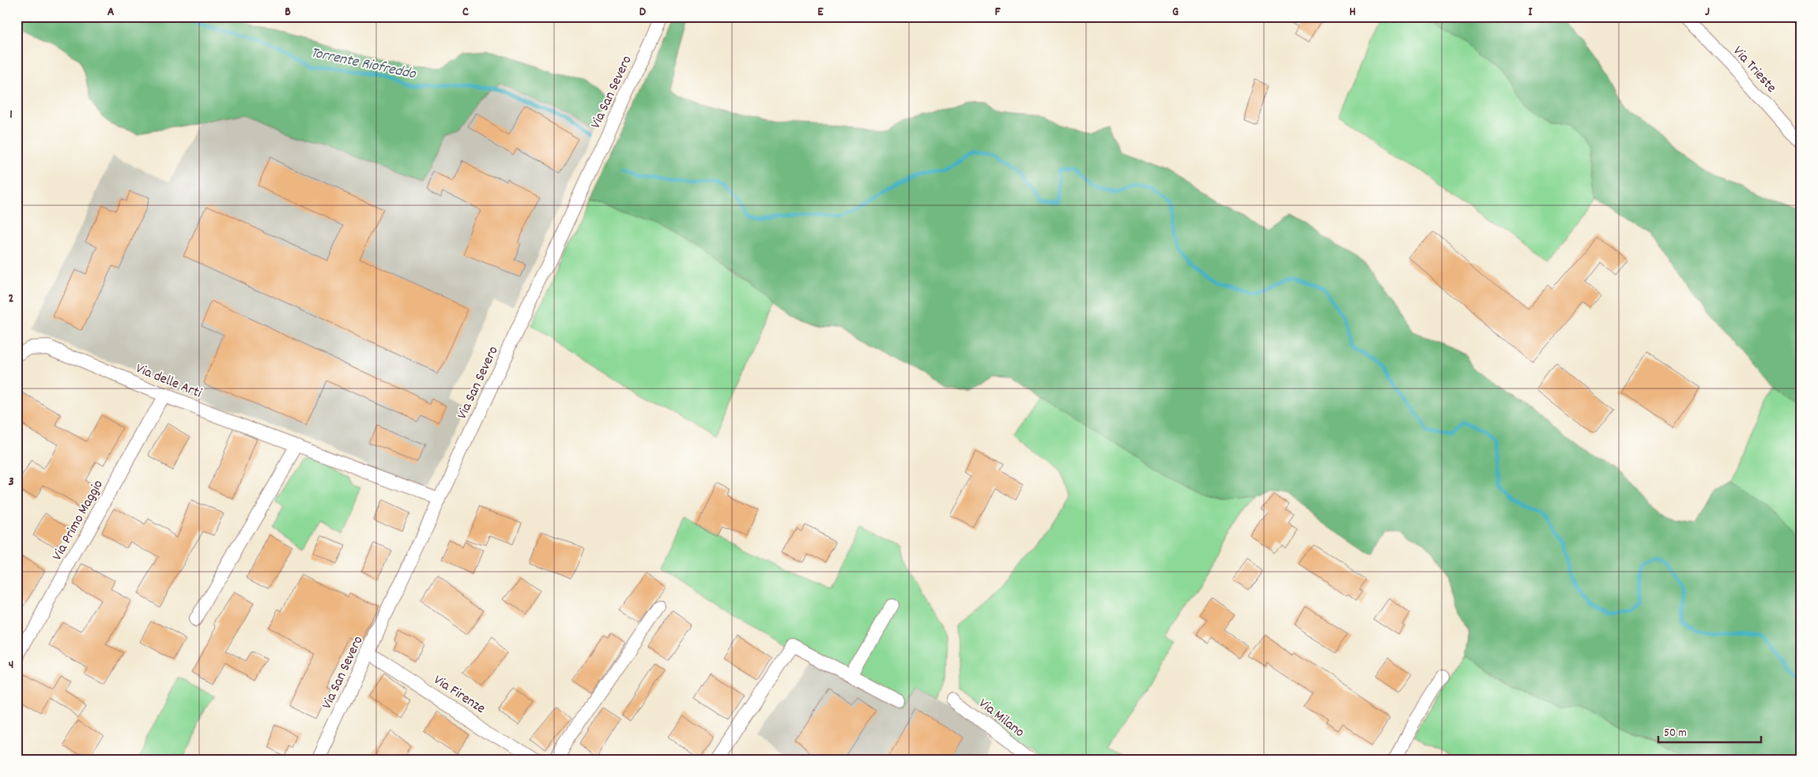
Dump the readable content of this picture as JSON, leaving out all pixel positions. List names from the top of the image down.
{
  "streets": {
    "street": [
      "Via Trieste",
      "Via San Severo",
      "Via delle Arti",
      "Via Primo Maggio",
      "Via Firenze",
      "Via Milano"
    ]
  },
  "crossings": [
    ["Via San Severo", "Via delle Arti"],
    ["Via San Severo", "Via Firenze"],
    ["Via delle Arti", "Via Primo Maggio"]
  ],
  "water": ["Torrente Riofreddo"],
  "scale_bar": "50 m",
  "grid": {
    "columns": [
      "A",
      "B",
      "C",
      "D",
      "E",
      "F",
      "G",
      "H",
      "I",
      "J"
    ],
    "rows": [
      "1",
      "2",
      "3",
      "4"
    ]
  }
}
